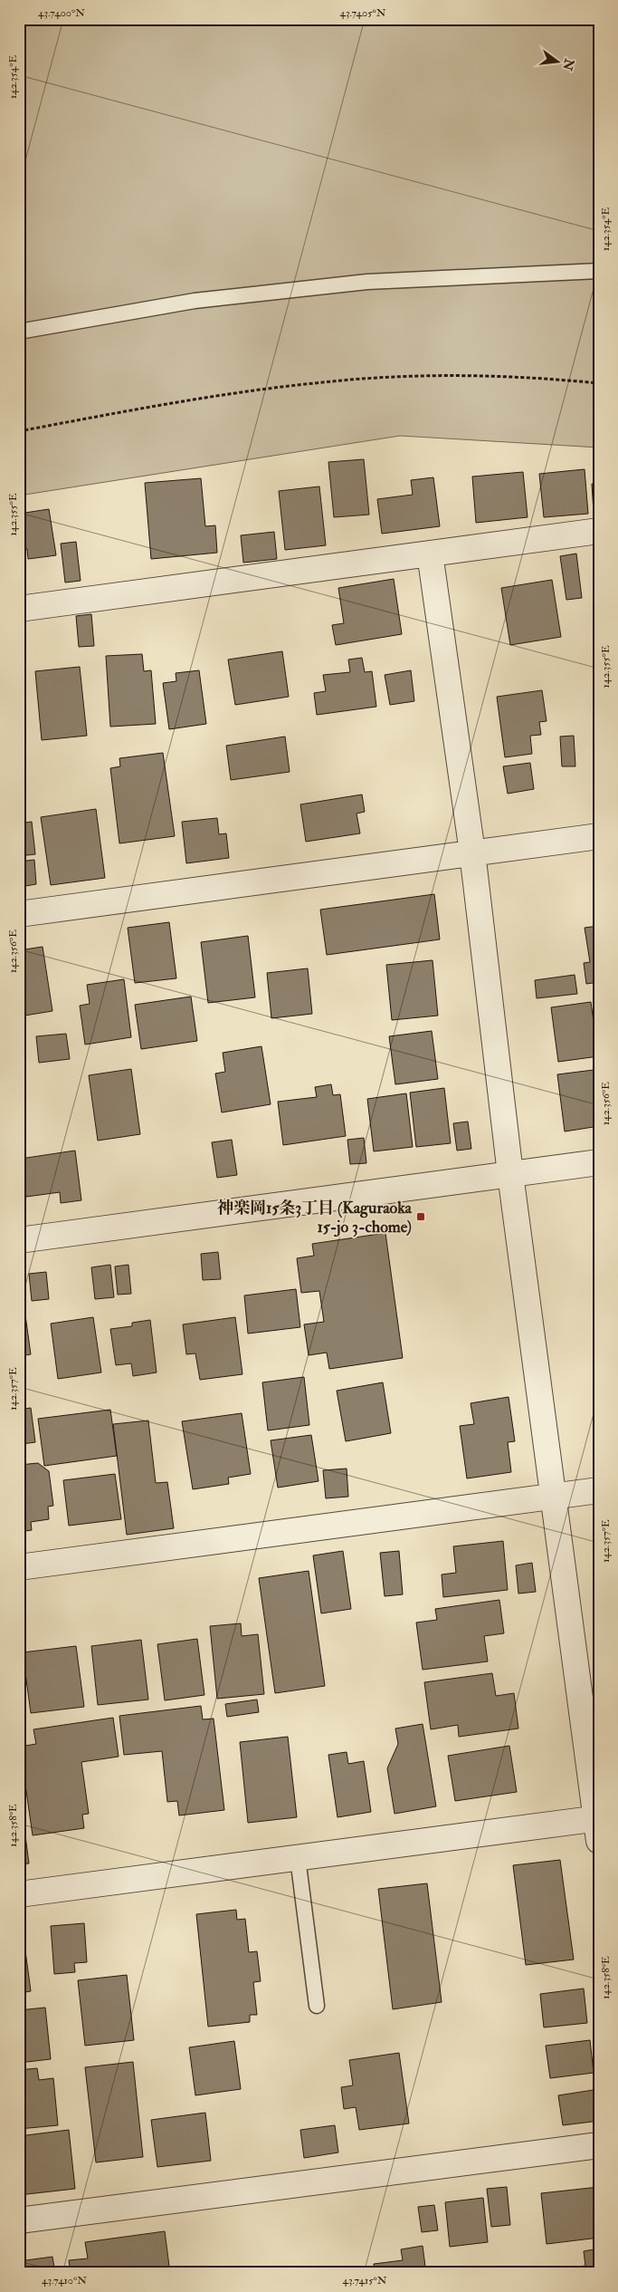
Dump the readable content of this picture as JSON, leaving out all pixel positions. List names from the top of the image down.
{
  "places": {
    "transit": ["神楽岡15条3丁目 (Kaguraoka 15-jo 3-chome)"]
  },
  "north": "right",
  "coordinates": [
    "43.7400°N",
    "43.7405°N",
    "142.354°E",
    "142.355°E",
    "142.356°E",
    "142.357°E",
    "142.358°E",
    "43.7410°N",
    "43.7415°N"
  ]
}
